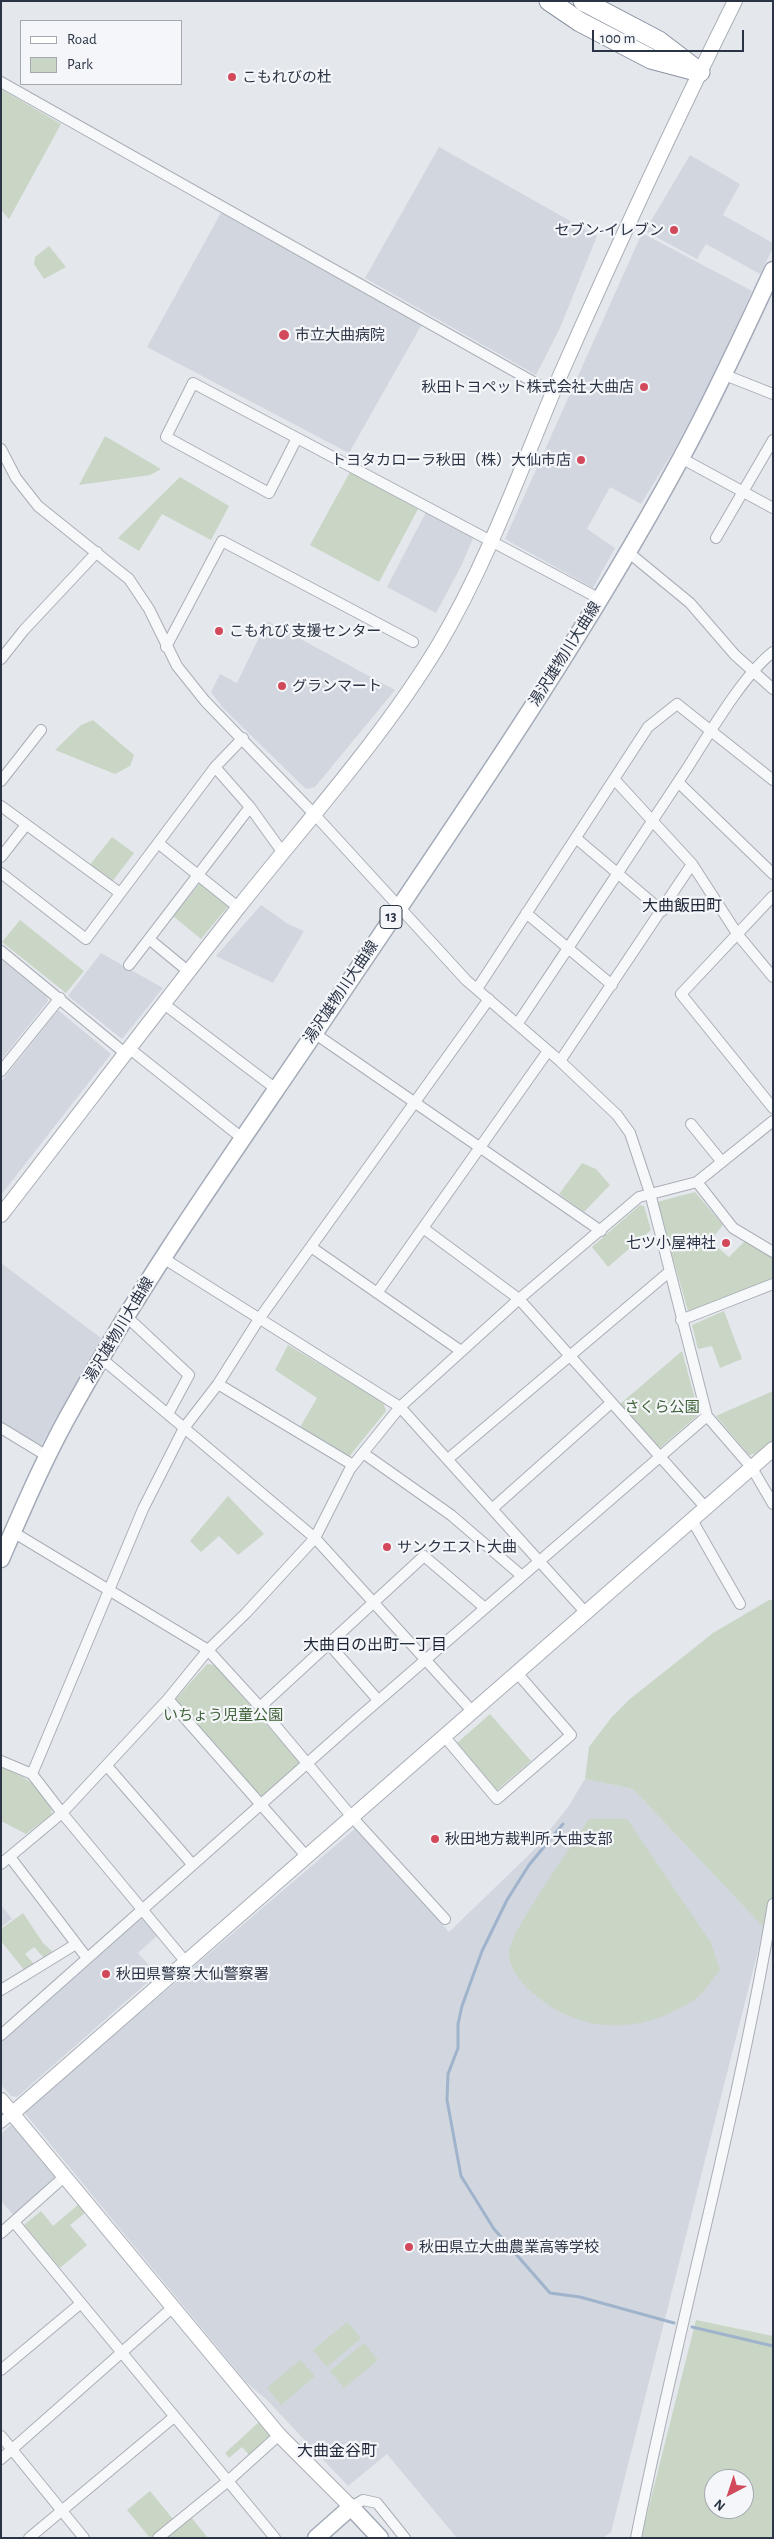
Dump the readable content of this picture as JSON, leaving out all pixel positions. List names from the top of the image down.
{
  "streets": {
    "main road": ["湯沢雄物川大曲線", "13"]
  },
  "districts": ["大曲飯田町", "大曲日の出町一丁目", "大曲金谷町"],
  "parks": ["さくら公園", "いちょう児童公園"],
  "places": [
    "こもれびの杜",
    "セブン-イレブン",
    "市立大曲病院",
    "秋田トヨペット株式会社 大曲店",
    "トヨタカローラ秋田（株）大仙市店",
    "こもれび 支援センター",
    "グランマート",
    "七ツ小屋神社",
    "サンクエスト大曲",
    "秋田地方裁判所 大曲支部",
    "秋田県警察 大仙警察署",
    "秋田県立大曲農業高等学校"
  ],
  "legend": ["Road", "Park"],
  "scale_bar": "100 m",
  "north": "bottom left"
}
